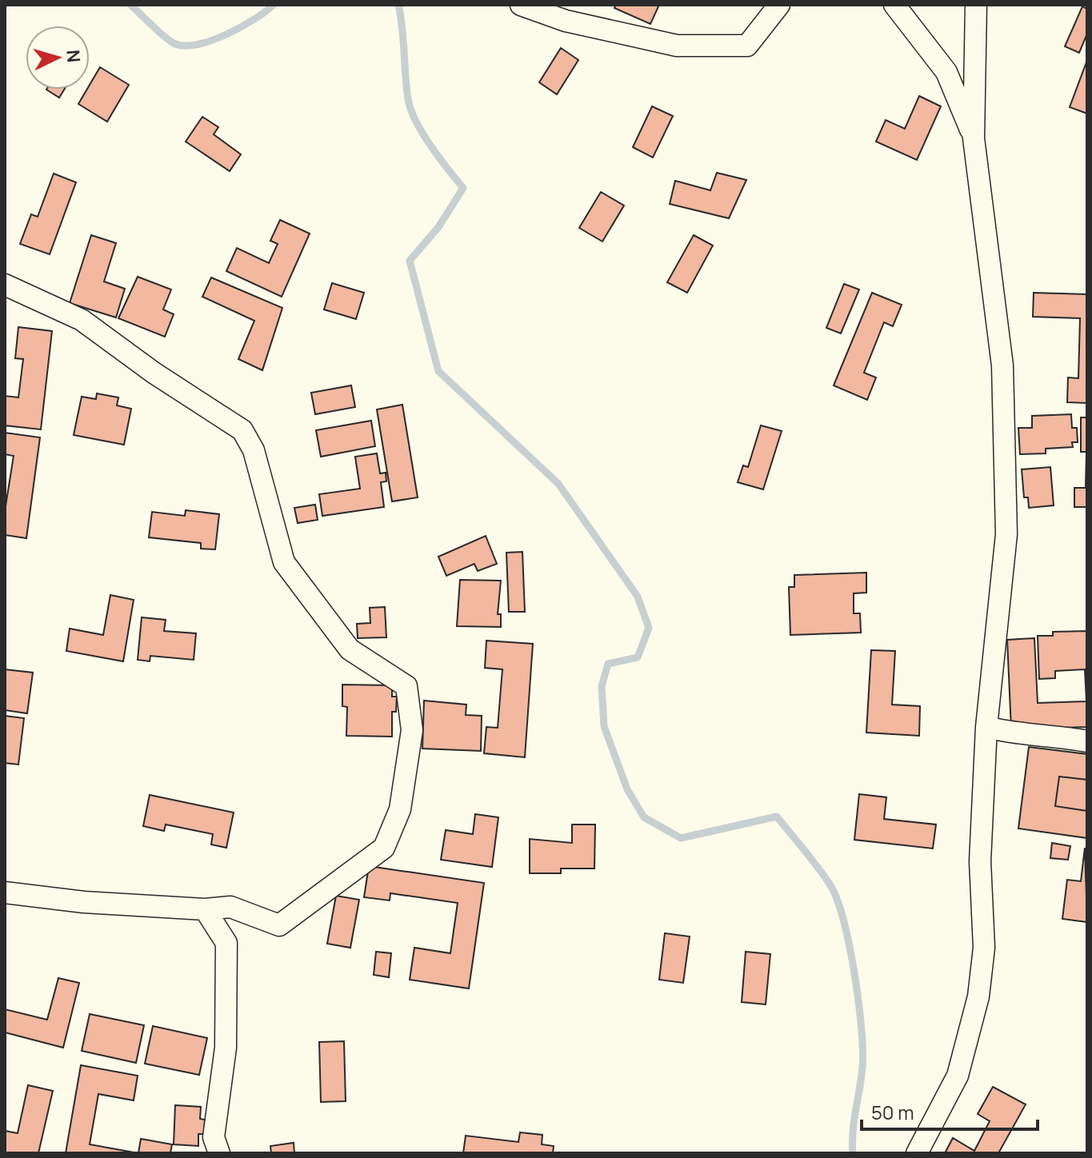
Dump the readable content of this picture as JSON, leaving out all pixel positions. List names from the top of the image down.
{
  "scale_bar": "50 m",
  "north": "right"
}
